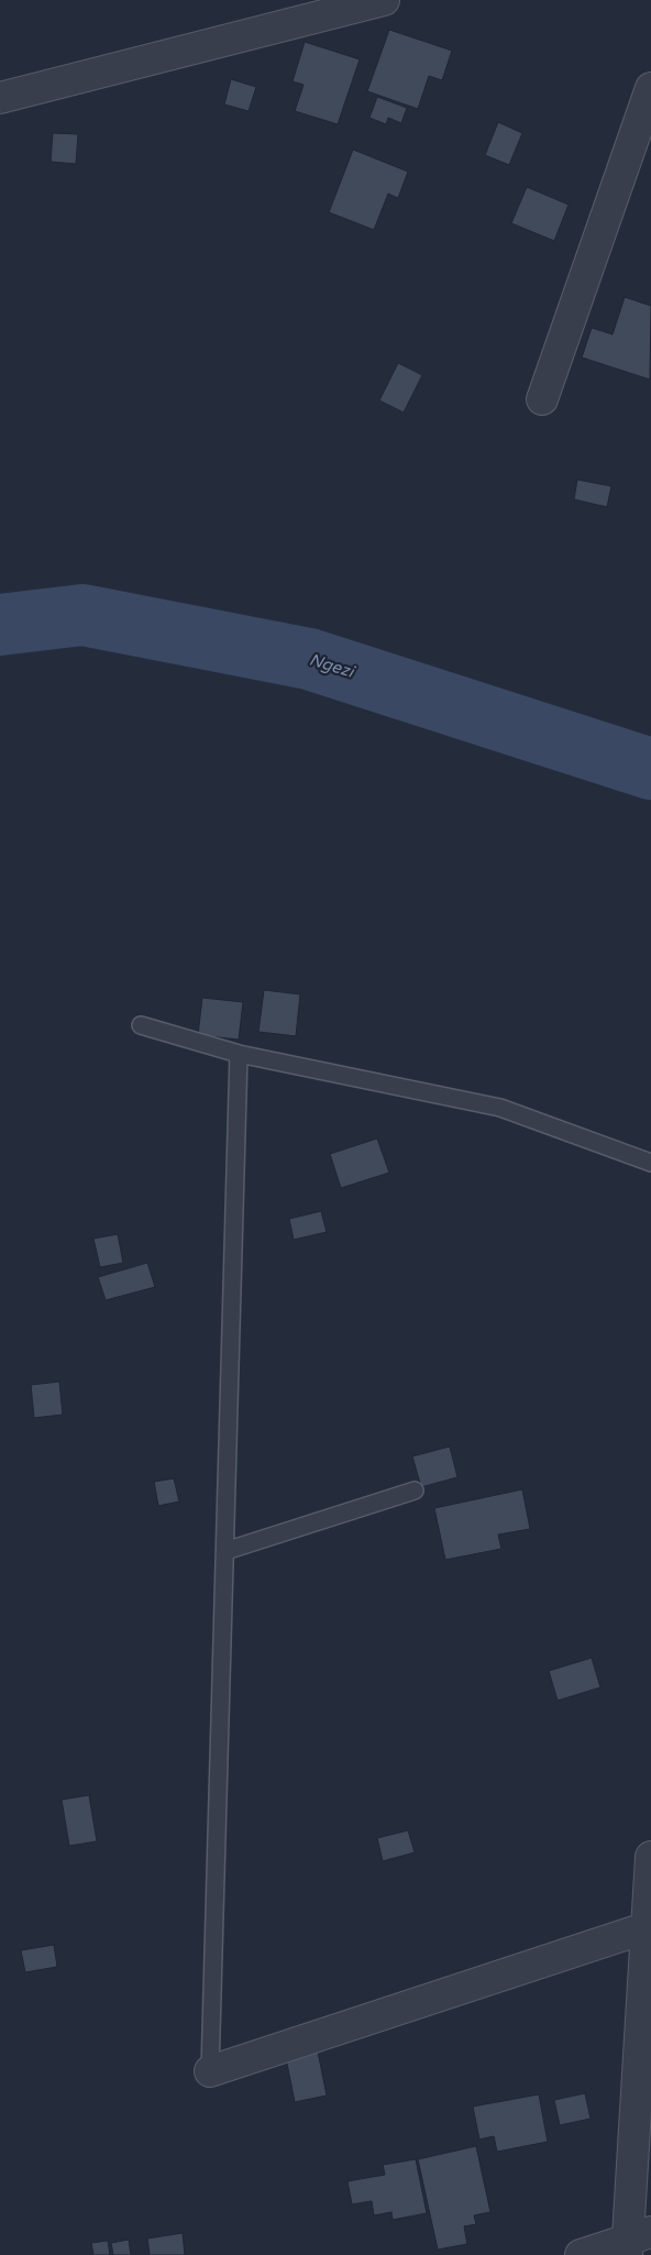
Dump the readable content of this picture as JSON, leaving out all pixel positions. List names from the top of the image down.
{
  "water": ["Ngezi"]
}
